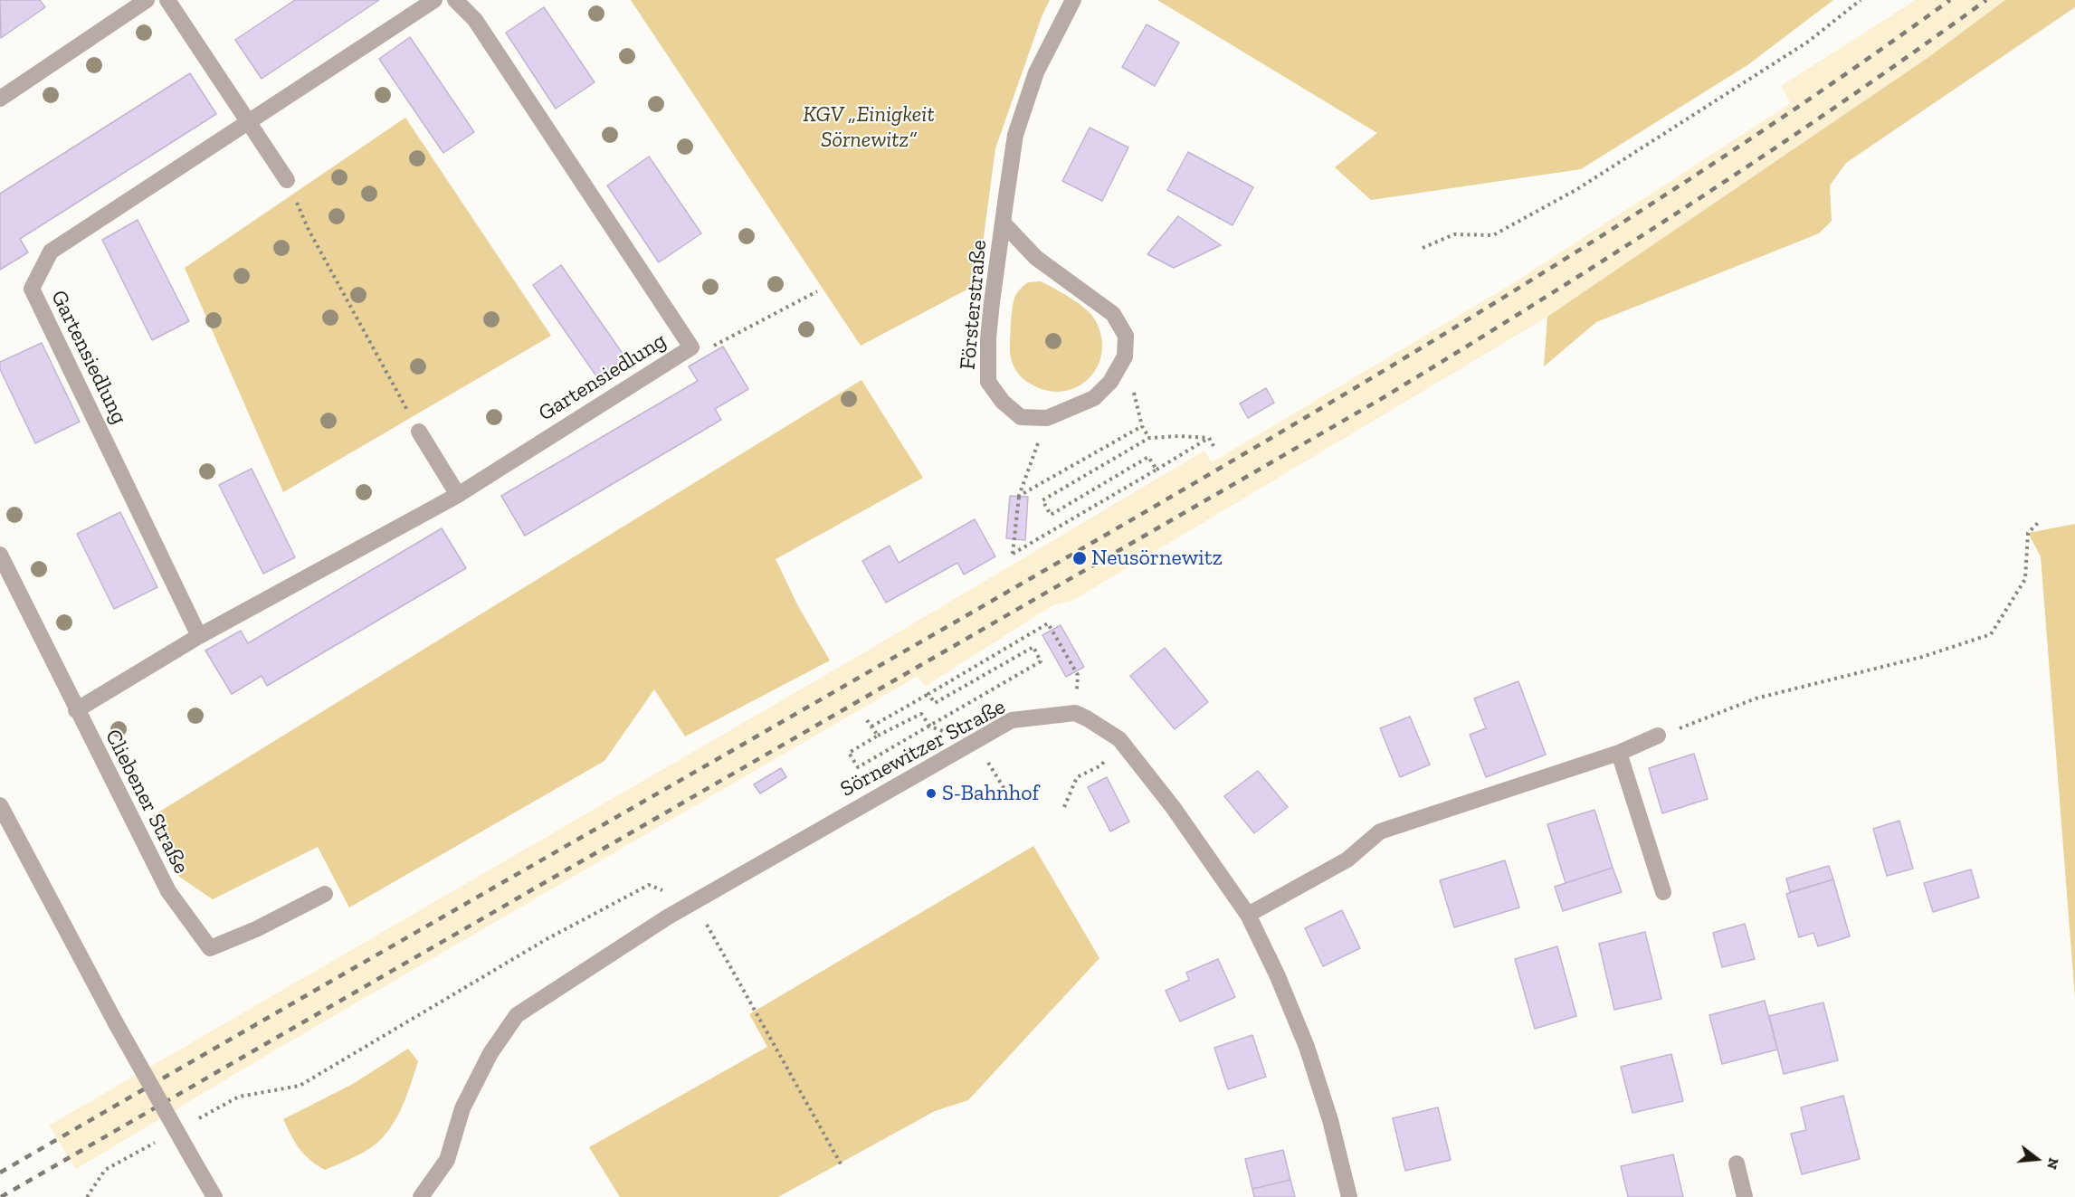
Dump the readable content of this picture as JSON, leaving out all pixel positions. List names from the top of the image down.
{
  "streets": {
    "street": [
      "Försterstraße",
      "Gartensiedlung",
      "Sörnewitzer Straße",
      "Cliebener Straße"
    ]
  },
  "crossings": [
    ["Gartensiedlung", "Cliebener Straße"]
  ],
  "parks": ["KGV „Einigkeit Sörnewitz“"],
  "places": ["Neusörnewitz", "S-Bahnhof"],
  "north": "right"
}
